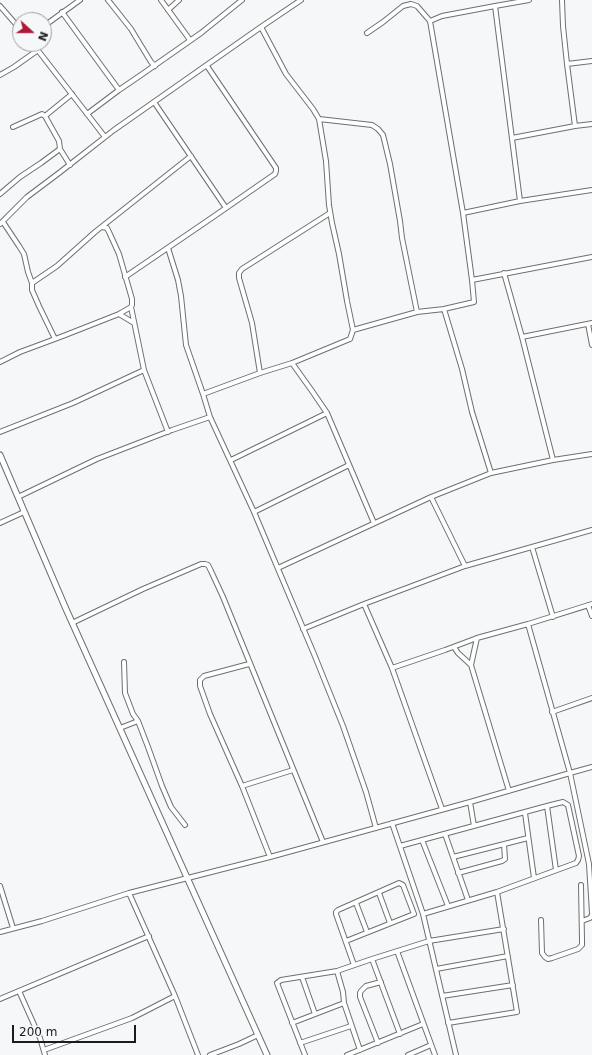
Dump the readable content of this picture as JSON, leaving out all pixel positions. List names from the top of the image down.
{
  "scale_bar": "200 m",
  "north": "right"
}
